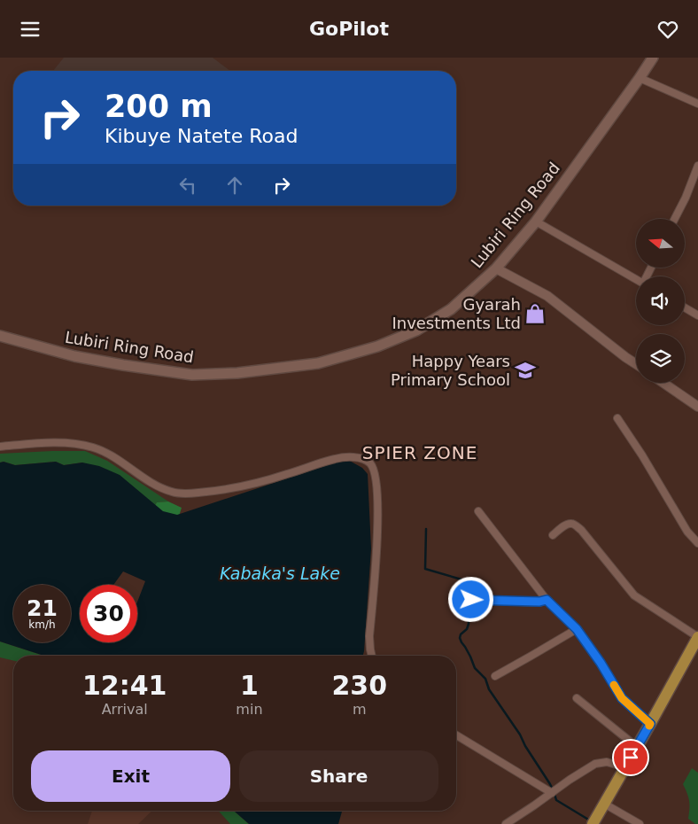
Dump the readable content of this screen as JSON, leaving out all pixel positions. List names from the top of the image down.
{
  "streets": {
    "main road": ["Lubiri Ring Road"]
  },
  "districts": ["SPIER ZONE"],
  "water": ["Kabaka's Lake"],
  "places": {
    "shop": ["Gyarah Investments Ltd"],
    "school or university": ["Happy Years Primary School"]
  },
  "north": "left",
  "page": {
    "header": "GoPilot",
    "turn": ["200 m", "Kibuye Natete Road"],
    "speed": "21 km/h",
    "limit": "30",
    "eta": [
      "12:41",
      "Arrival",
      "1",
      "min",
      "230",
      "m"
    ],
    "buttons": ["Exit", "Share"]
  }
}
